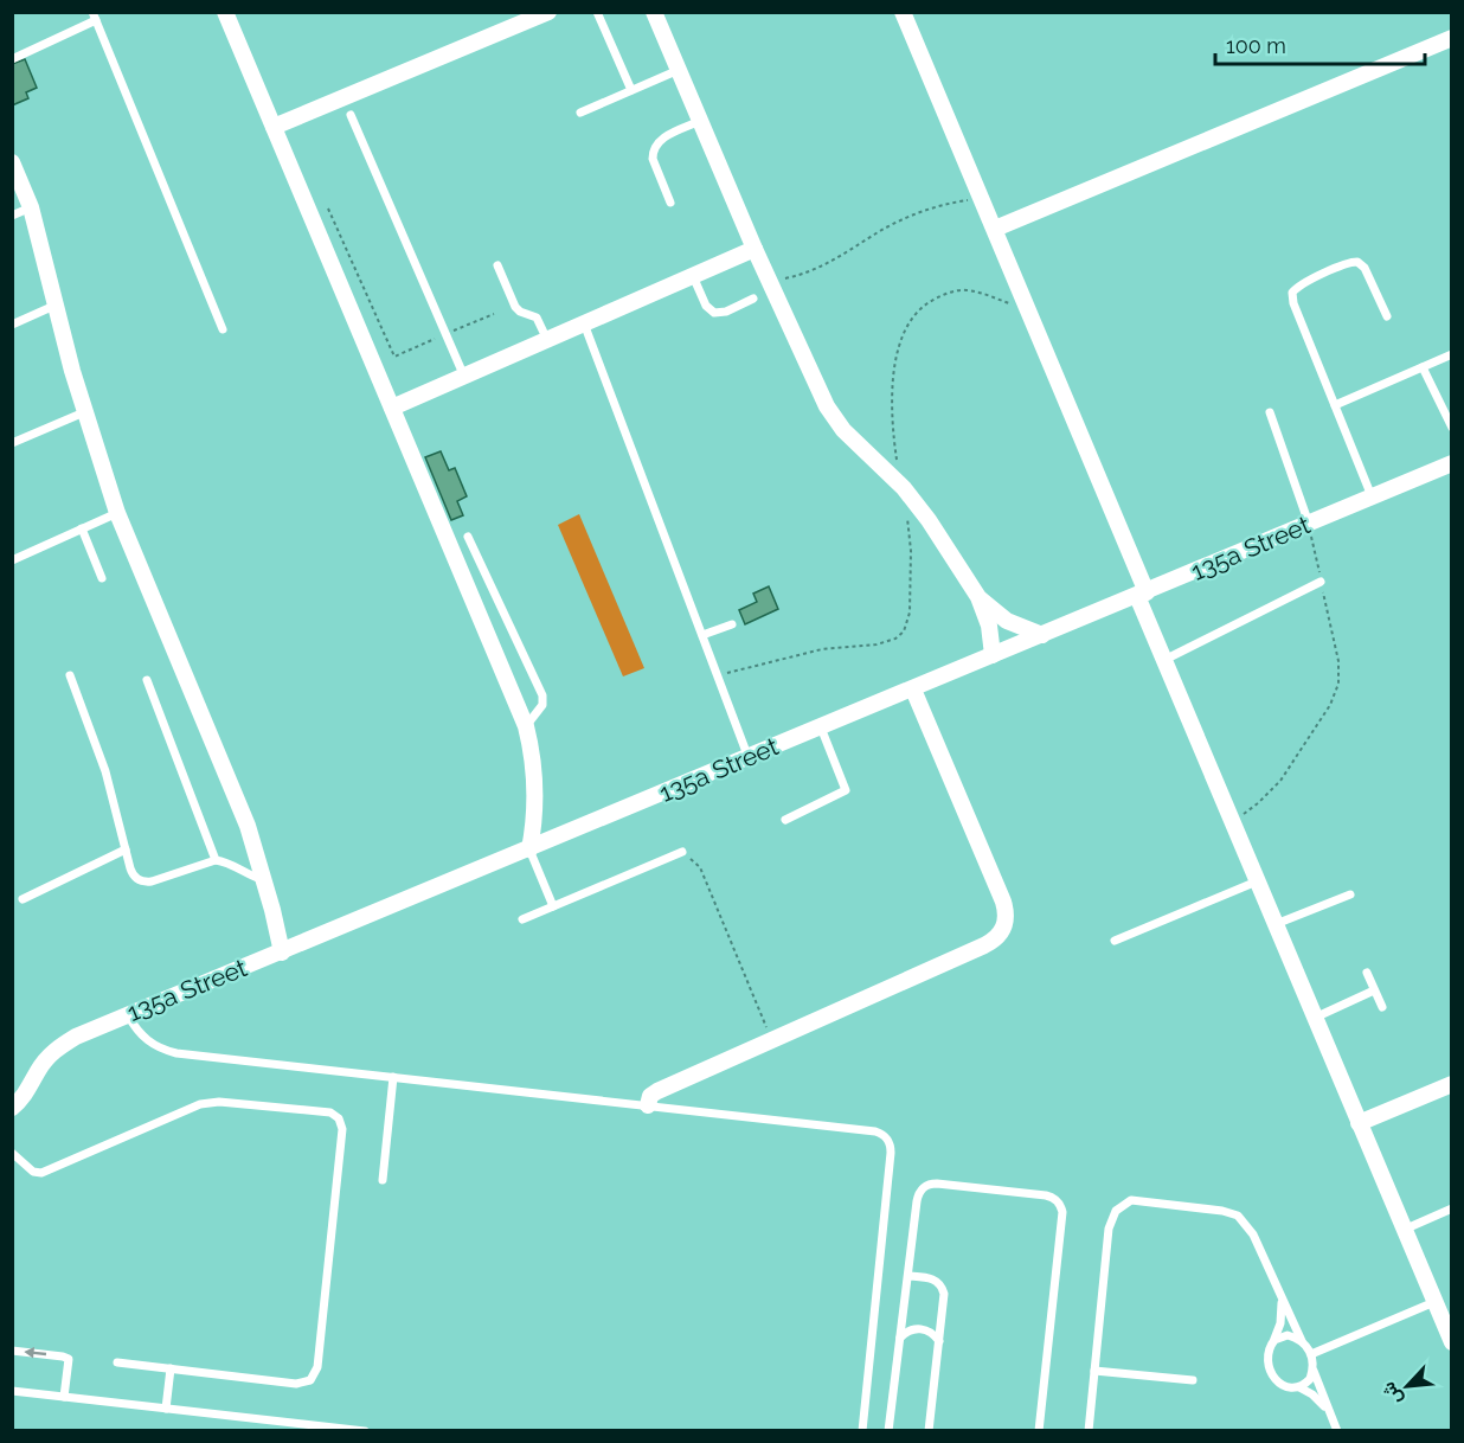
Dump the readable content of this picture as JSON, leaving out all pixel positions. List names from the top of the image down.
{
  "streets": {
    "street": ["135a Street"]
  },
  "scale_bar": "100 m",
  "north": "bottom left"
}
